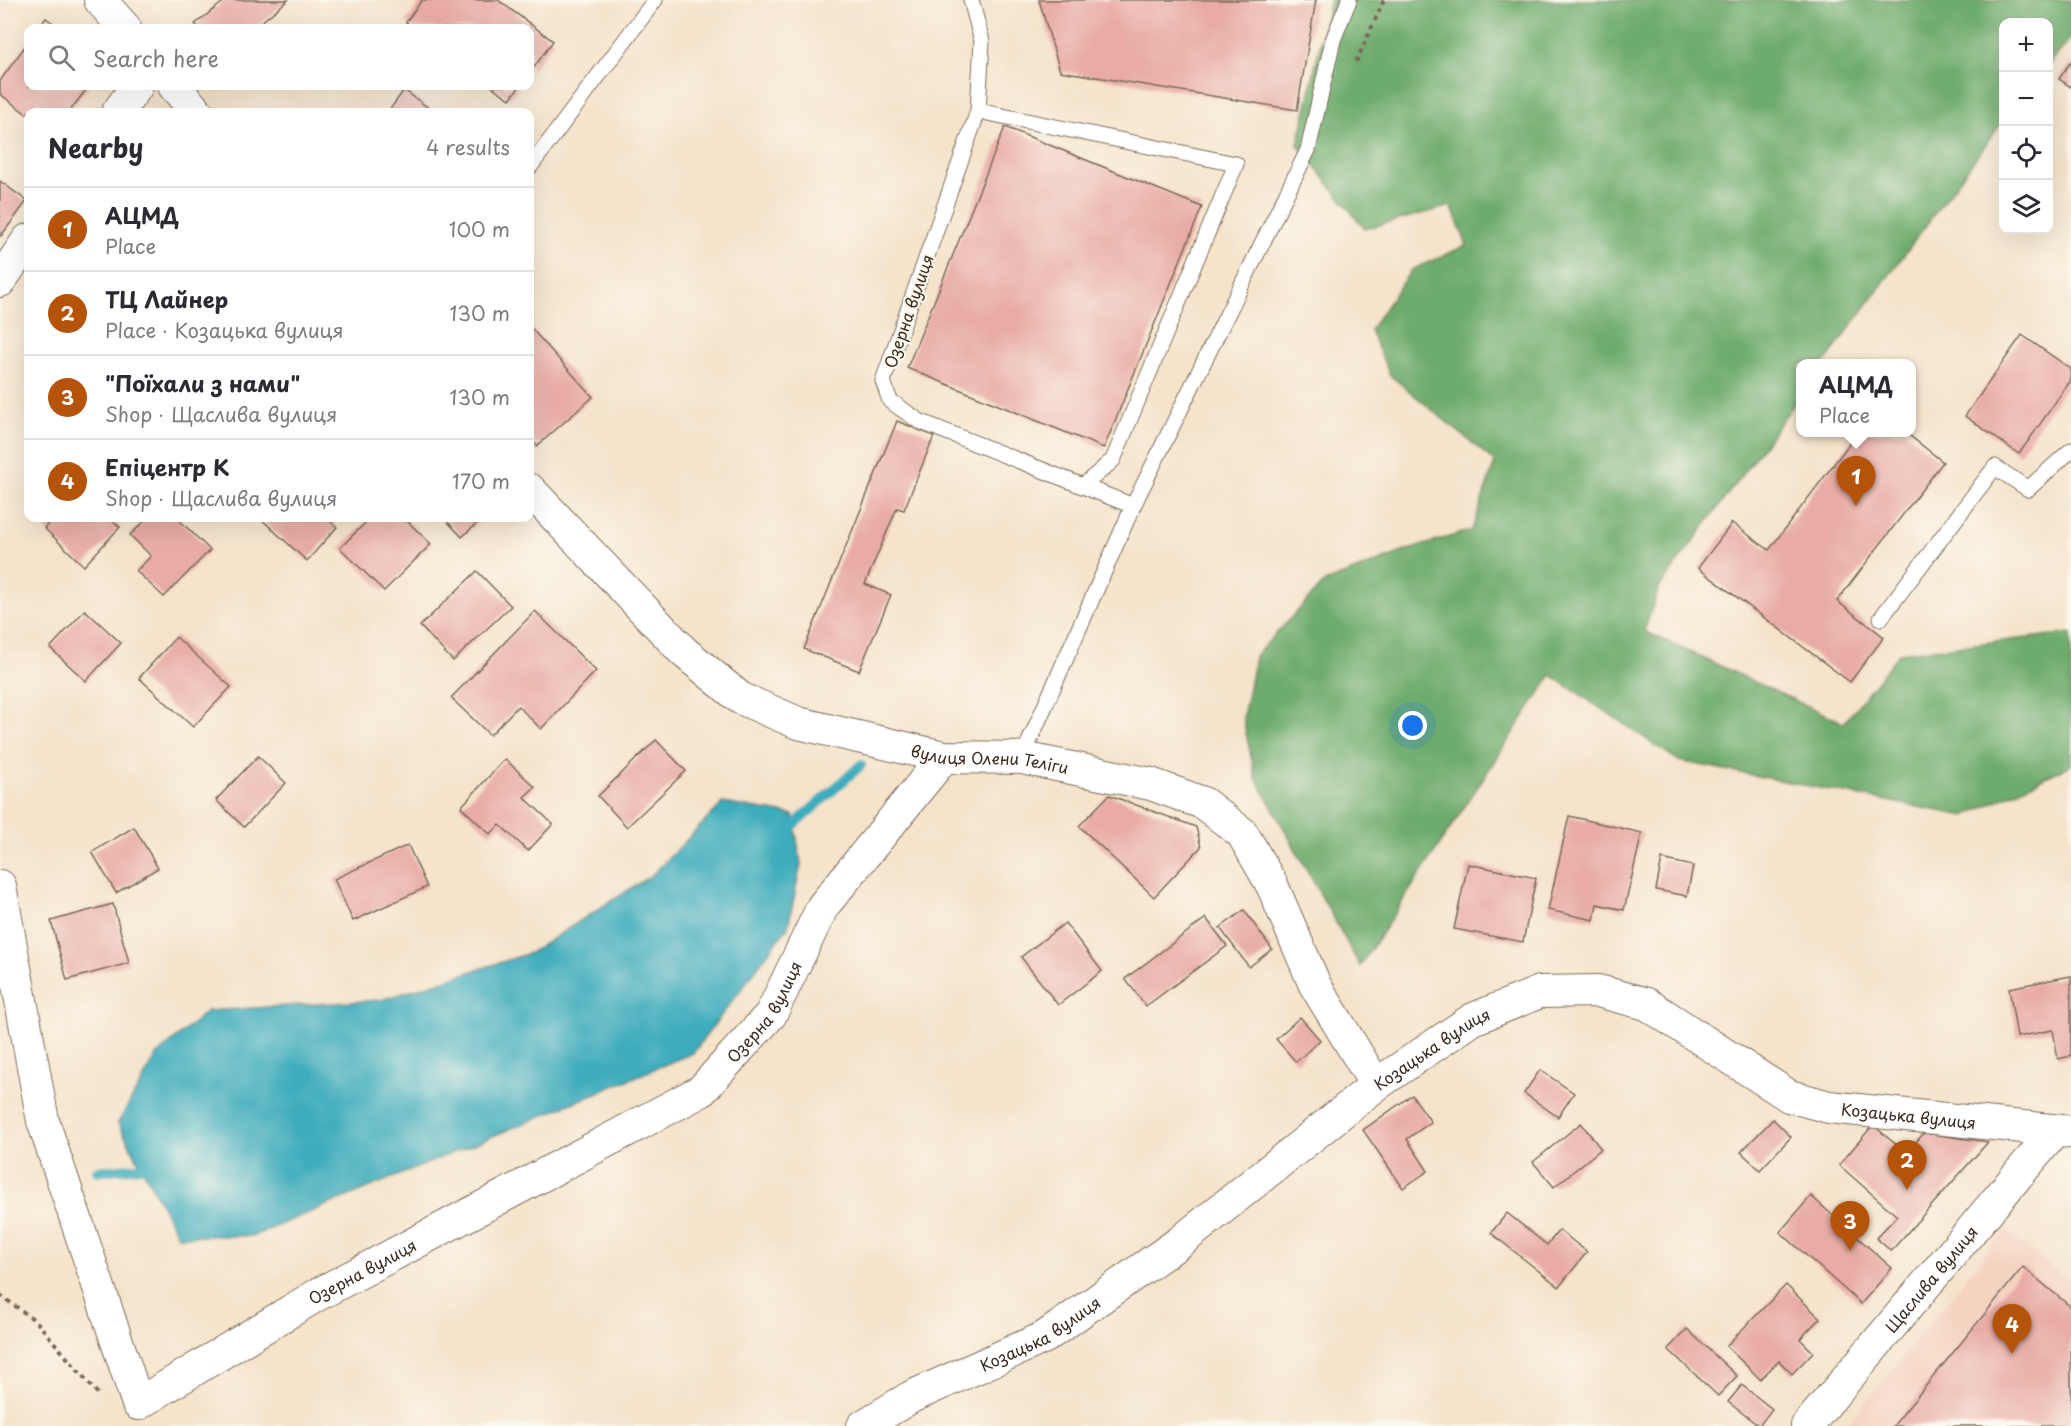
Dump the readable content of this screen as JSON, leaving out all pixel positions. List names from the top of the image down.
{
  "streets": {
    "street": [
      "Озерна вулиця",
      "вулиця Олени Теліги",
      "Козацька вулиця",
      "Щаслива вулиця"
    ]
  },
  "crossings": [
    ["Озерна вулиця", "вулиця Олени Теліги"],
    ["вулиця Олени Теліги", "Козацька вулиця"],
    ["Козацька вулиця", "Щаслива вулиця"]
  ],
  "page": {
    "map_buttons": ["+", "−"],
    "search": "Search here",
    "heading": ["Nearby", "4 results"],
    "list": [
      {
        "mark": "1",
        "name": "АЦМД",
        "note": "Place",
        "value": "100 m"
      },
      {
        "mark": "2",
        "name": "ТЦ Лайнер",
        "note": "Place · Козацька вулиця",
        "value": "130 m"
      },
      {
        "mark": "3",
        "name": "\"Поїхали з нами\"",
        "note": "Shop · Щаслива вулиця",
        "value": "130 m"
      },
      {
        "mark": "4",
        "name": "Епіцентр К",
        "note": "Shop · Щаслива вулиця",
        "value": "170 m"
      }
    ],
    "popup": ["АЦМД", "Place"],
    "pins": [
      "1",
      "2",
      "3",
      "4"
    ]
  }
}
